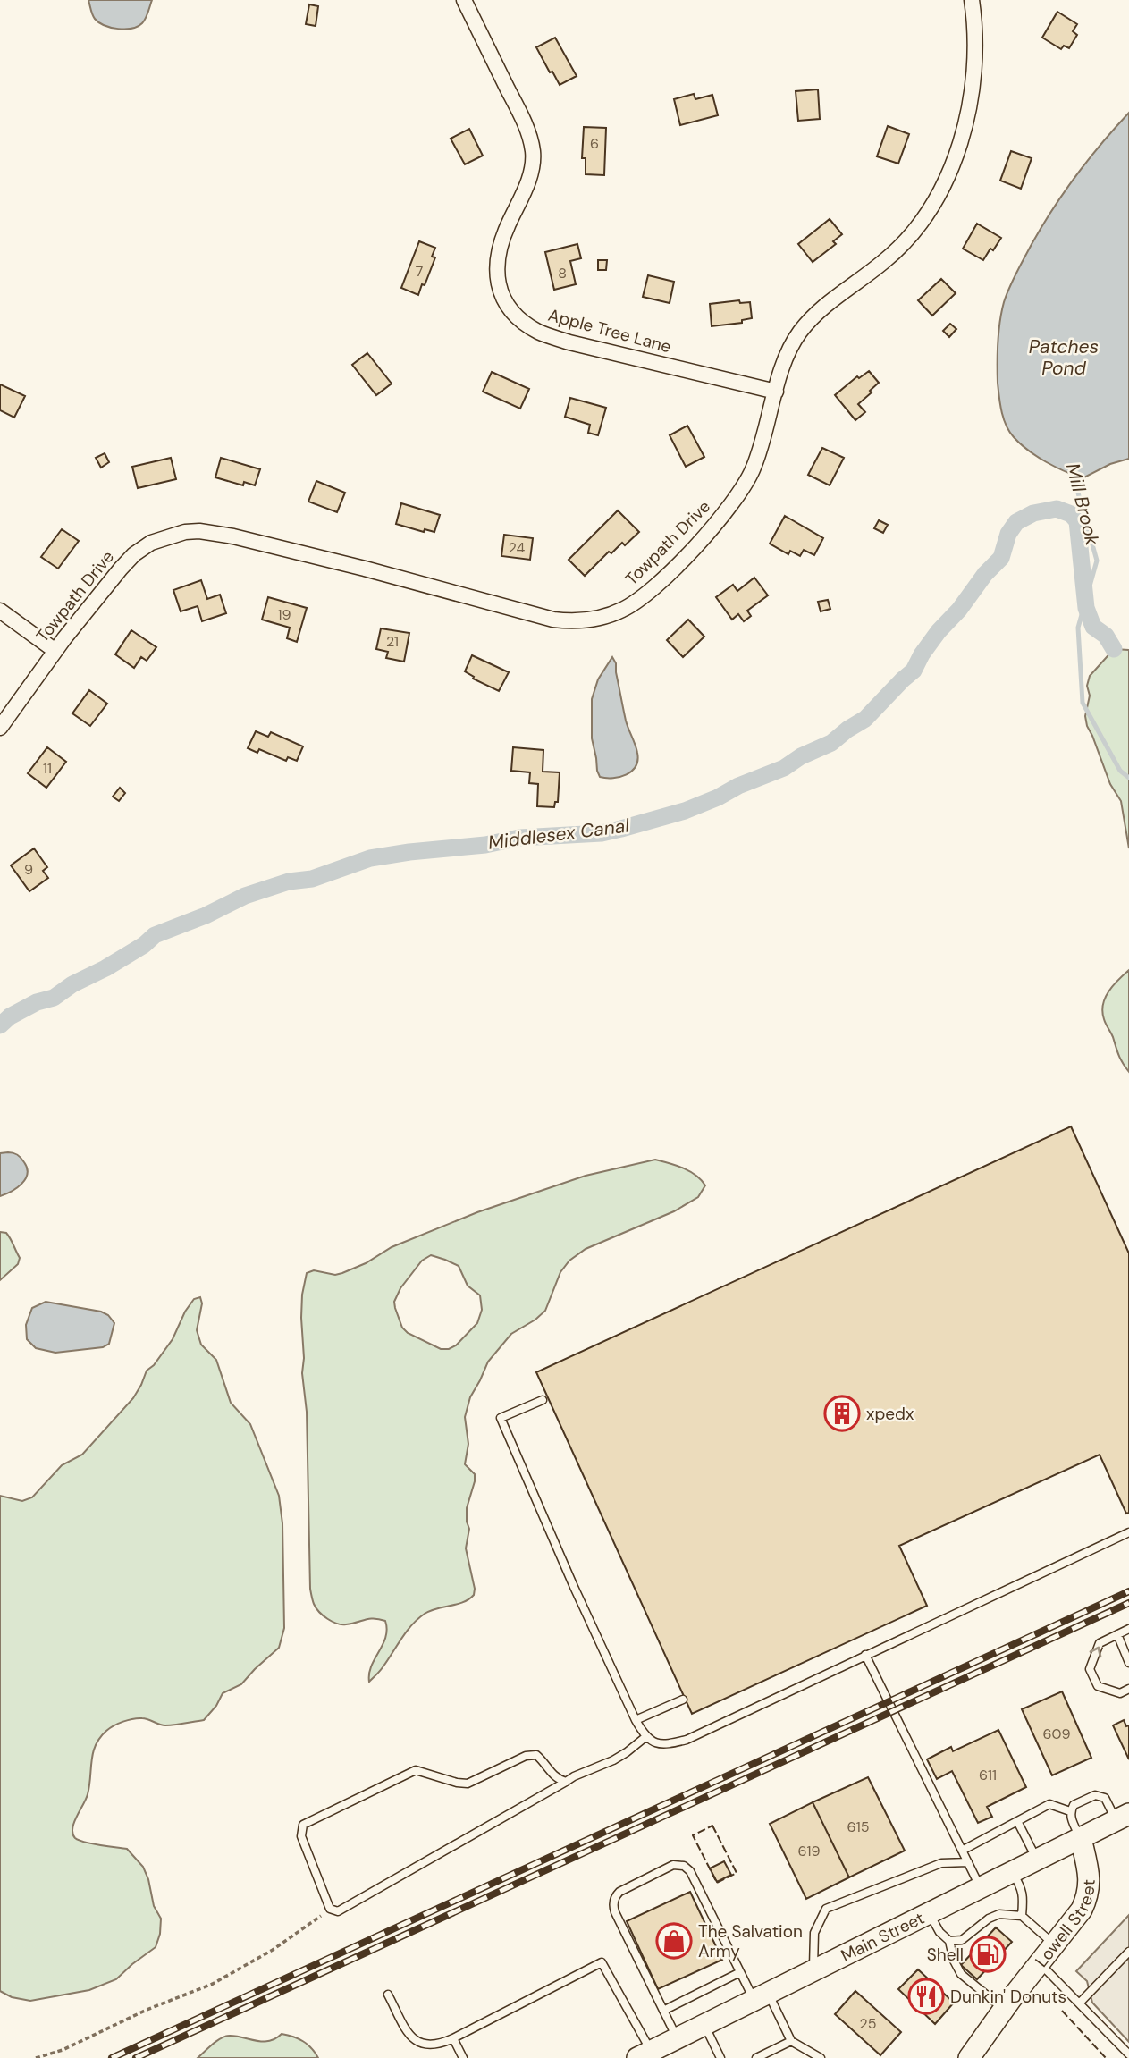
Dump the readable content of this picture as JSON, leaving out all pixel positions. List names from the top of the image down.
{
  "streets": {
    "main road": ["Lowell Street", "Main Street"],
    "street": ["Apple Tree Lane", "Towpath Drive"]
  },
  "crossings": [
    ["Apple Tree Lane", "Towpath Drive"],
    ["Lowell Street", "Main Street"]
  ],
  "water": ["Patches Pond", "Mill Brook", "Middlesex Canal"],
  "places": {
    "building": ["xpedx"],
    "shop": ["The Salvation Army"],
    "fuel station": ["Shell"],
    "restaurant": ["Dunkin' Donuts"]
  },
  "house_numbers": [
    "6",
    "7",
    "8",
    "24",
    "19",
    "21",
    "11",
    "9",
    "609",
    "611",
    "615",
    "619",
    "25"
  ]
}
